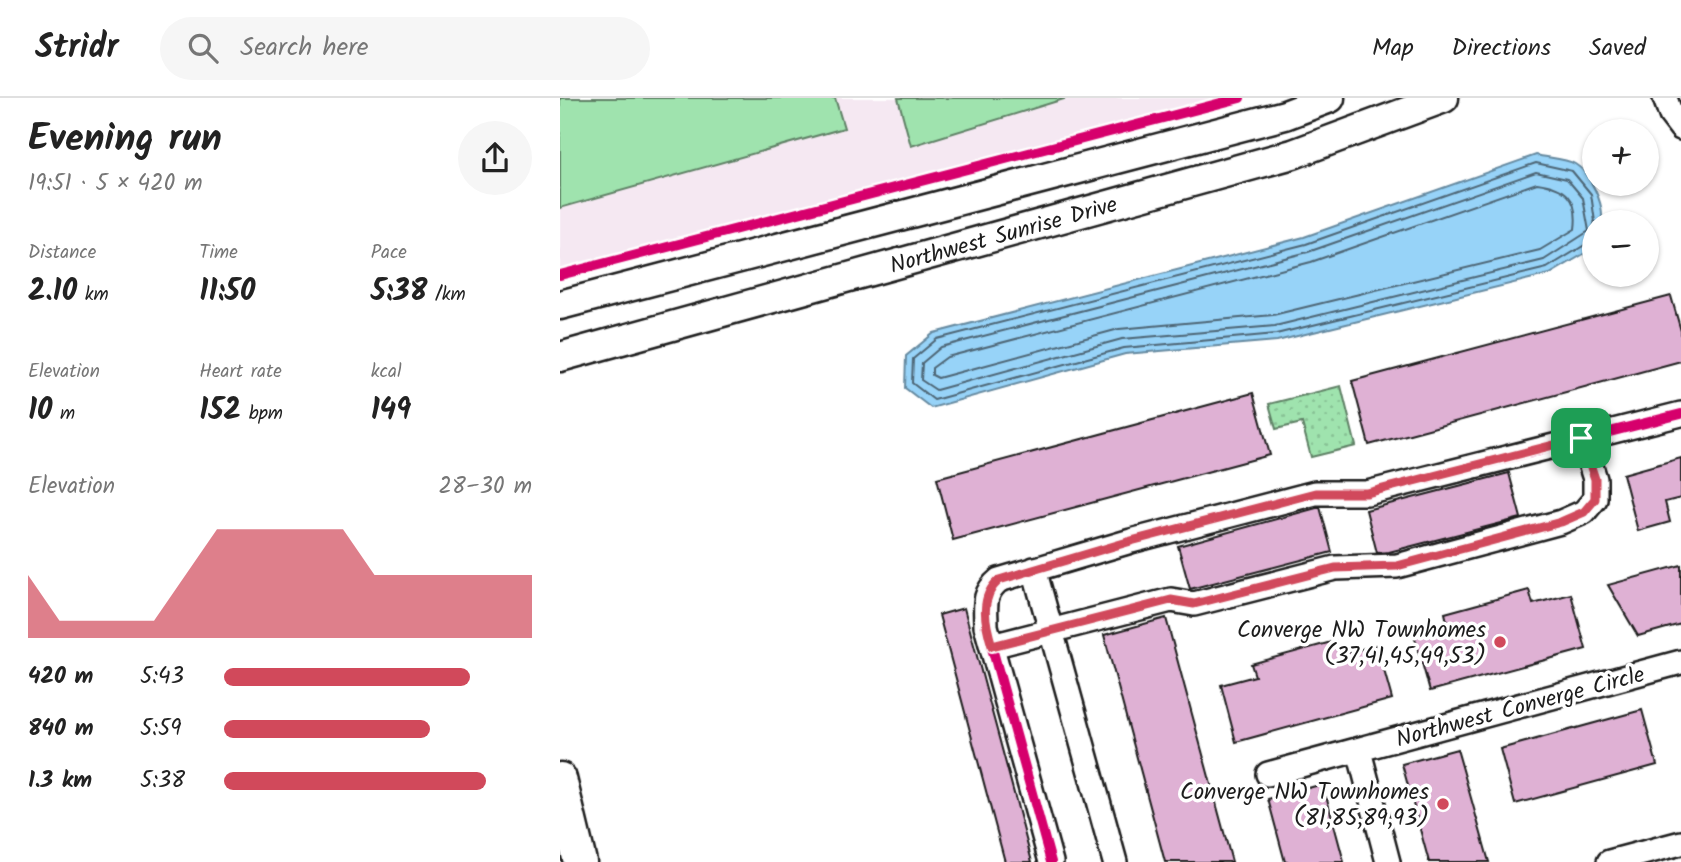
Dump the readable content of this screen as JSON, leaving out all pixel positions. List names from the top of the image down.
{
  "streets": {
    "street": ["Northwest Sunrise Drive", "Northwest Converge Circle"]
  },
  "places": ["Converge NW Townhomes (37,41,45,49,53)", "Converge NW Townhomes (81,85,89,93)"],
  "page": {
    "header": "Stridr",
    "search": "Search here",
    "nav": ["Map", "Directions", "Saved"],
    "heading": ["Evening run", "19:51 · 5 × 420 m"],
    "map_buttons": ["+", "−"],
    "stats": [
      ["Distance", "2.10 km"],
      ["Time", "11:50"],
      ["Pace", "5:38 /km"],
      ["Elevation", "10 m"],
      ["Heart rate", "152 bpm"],
      ["kcal", "149"]
    ],
    "chart": ["Elevation", "28–30 m"],
    "list": [
      {
        "name": "420 m",
        "note": "5:43"
      },
      {
        "name": "840 m",
        "note": "5:59"
      },
      {
        "name": "1.3 km",
        "note": "5:38"
      }
    ]
  }
}
